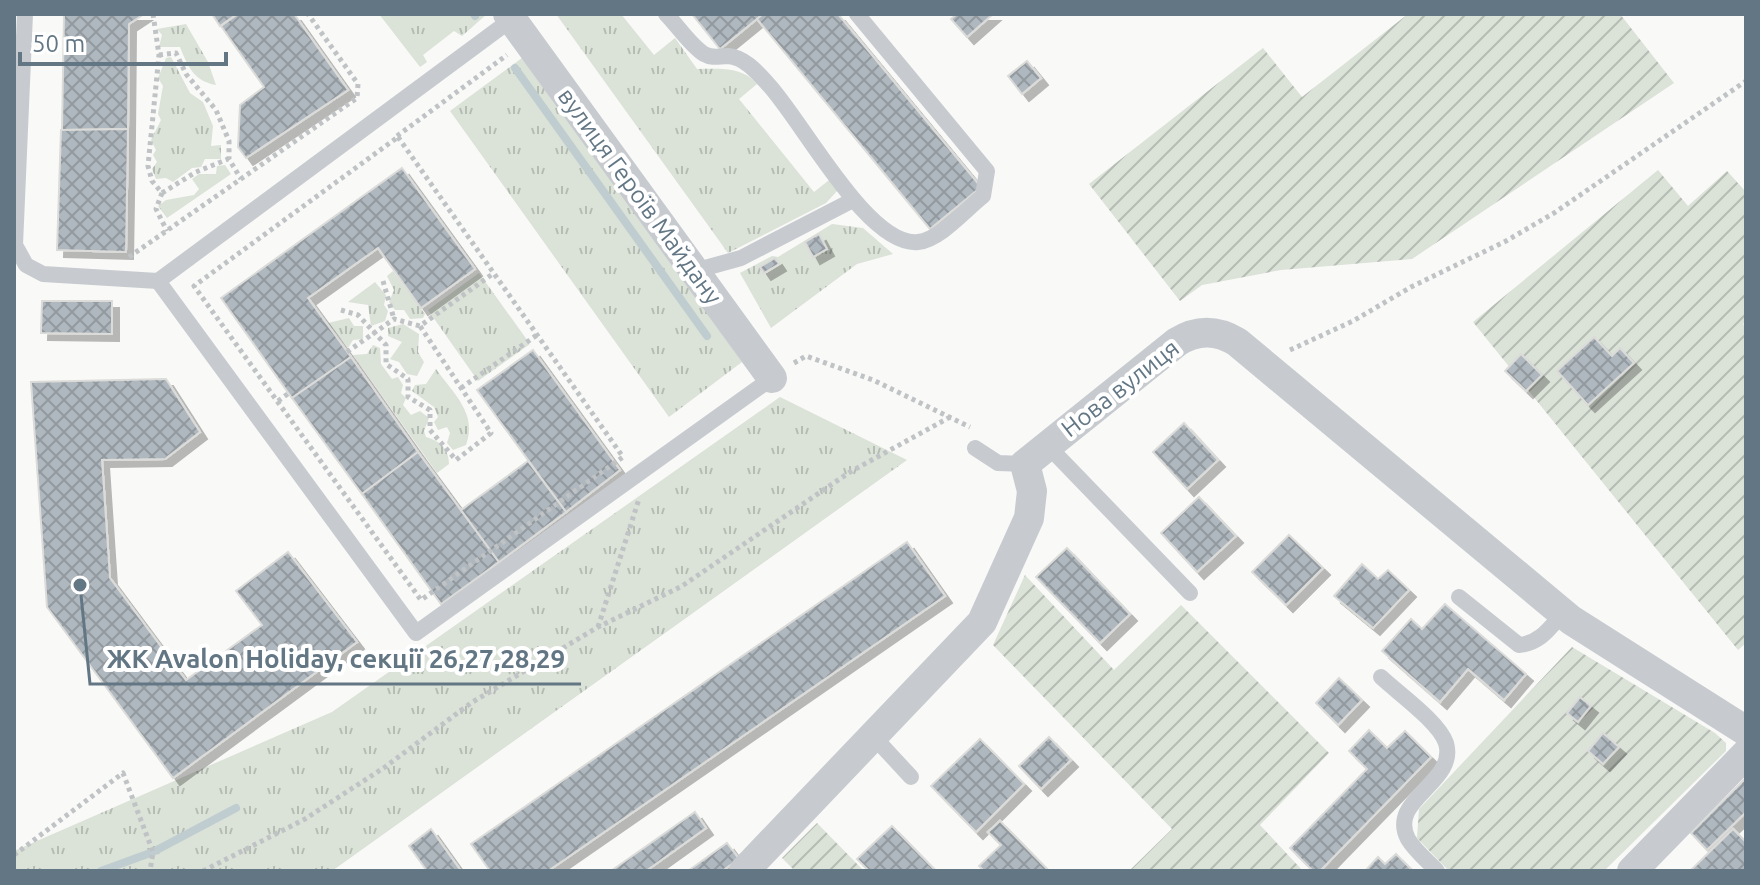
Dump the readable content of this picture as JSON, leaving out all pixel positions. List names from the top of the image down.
{
  "streets": {
    "street": ["вулиця Героїв Майдану", "Нова вулиця"]
  },
  "places": ["ЖК Avalon Holiday, секції 26,27,28,29"],
  "scale_bar": "50 m"
}
